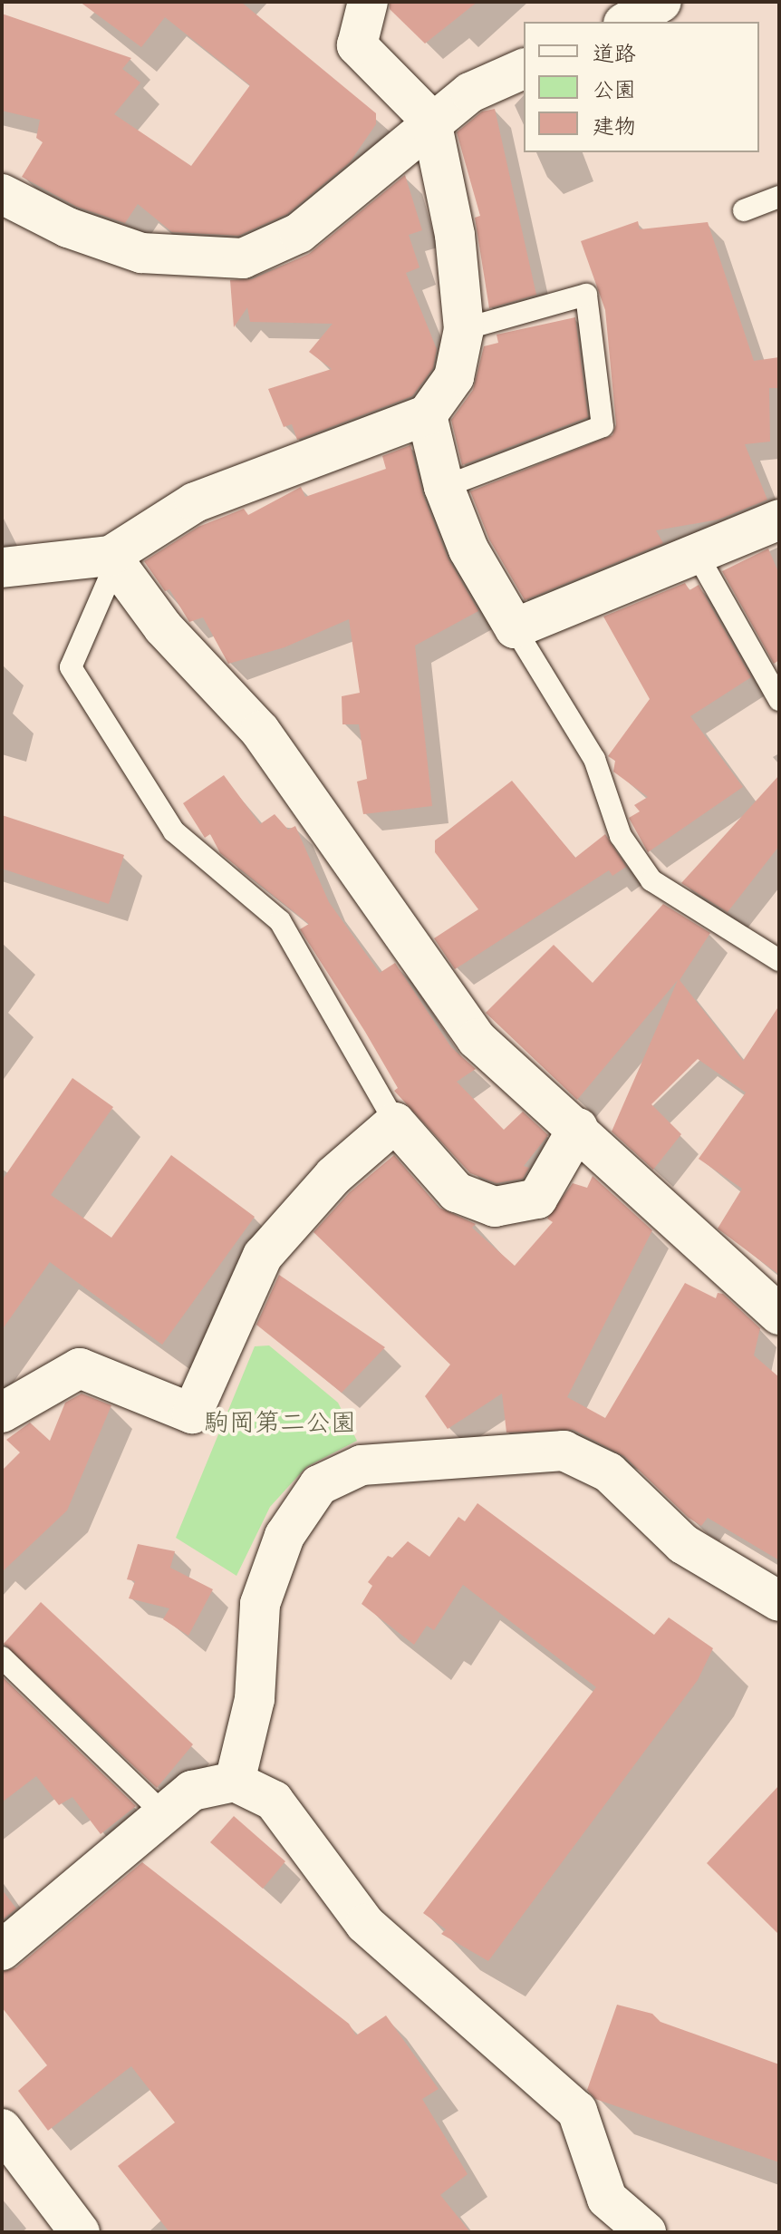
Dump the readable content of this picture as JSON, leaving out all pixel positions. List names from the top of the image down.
{
  "parks": ["駒岡第二公園"],
  "legend": ["道路", "公園", "建物"]
}
